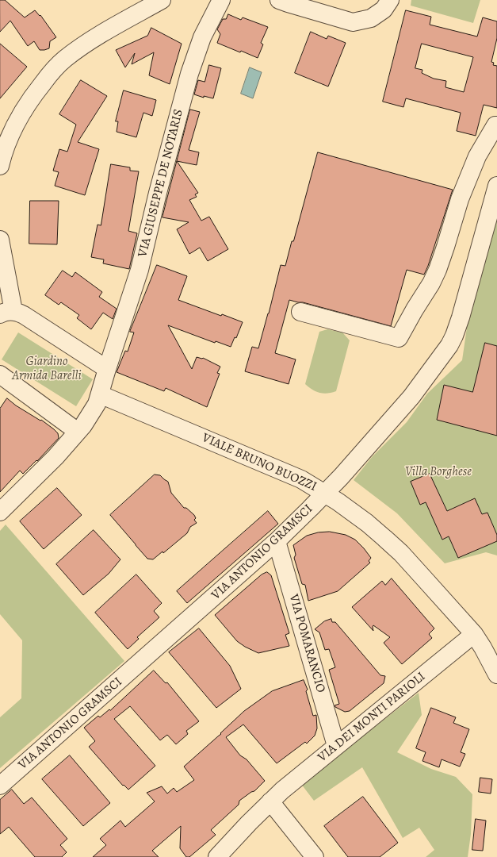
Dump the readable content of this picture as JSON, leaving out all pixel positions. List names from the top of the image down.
{
  "streets": {
    "street": [
      "VIA GIUSEPPE DE NOTARIS",
      "VIALE BRUNO BUOZZI",
      "VIA ANTONIO GRAMSCI",
      "VIA POMARANCIO",
      "VIA DEI MONTI PARIOLI"
    ]
  },
  "crossings": [
    ["VIA GIUSEPPE DE NOTARIS", "VIALE BRUNO BUOZZI"],
    ["VIALE BRUNO BUOZZI", "VIA ANTONIO GRAMSCI"],
    ["VIALE BRUNO BUOZZI", "VIA DEI MONTI PARIOLI"],
    ["VIA ANTONIO GRAMSCI", "VIA POMARANCIO"],
    ["VIA POMARANCIO", "VIA DEI MONTI PARIOLI"]
  ],
  "parks": ["Giardino Armida Barelli", "Villa Borghese"]
}
